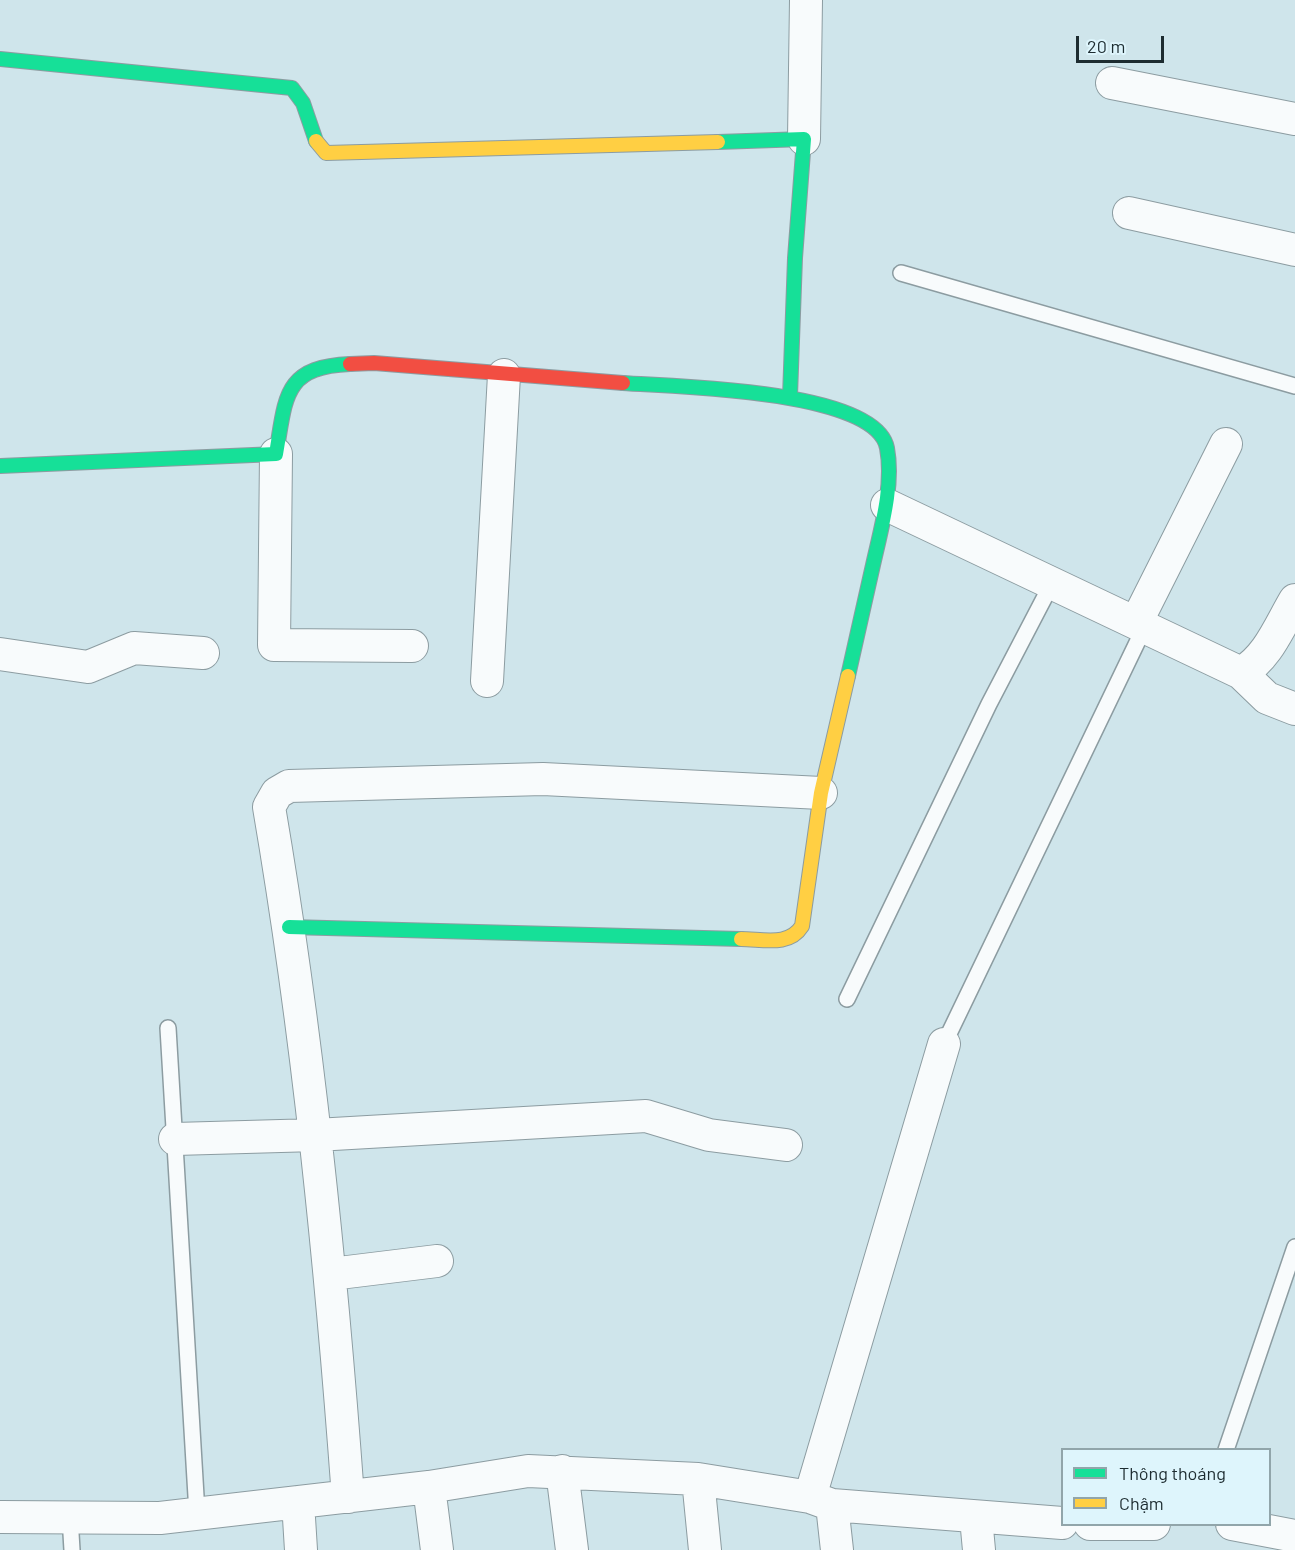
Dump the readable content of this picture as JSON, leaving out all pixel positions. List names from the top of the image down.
{
  "legend": ["Thông thoáng", "Chậm"],
  "scale_bar": "20 m"
}
